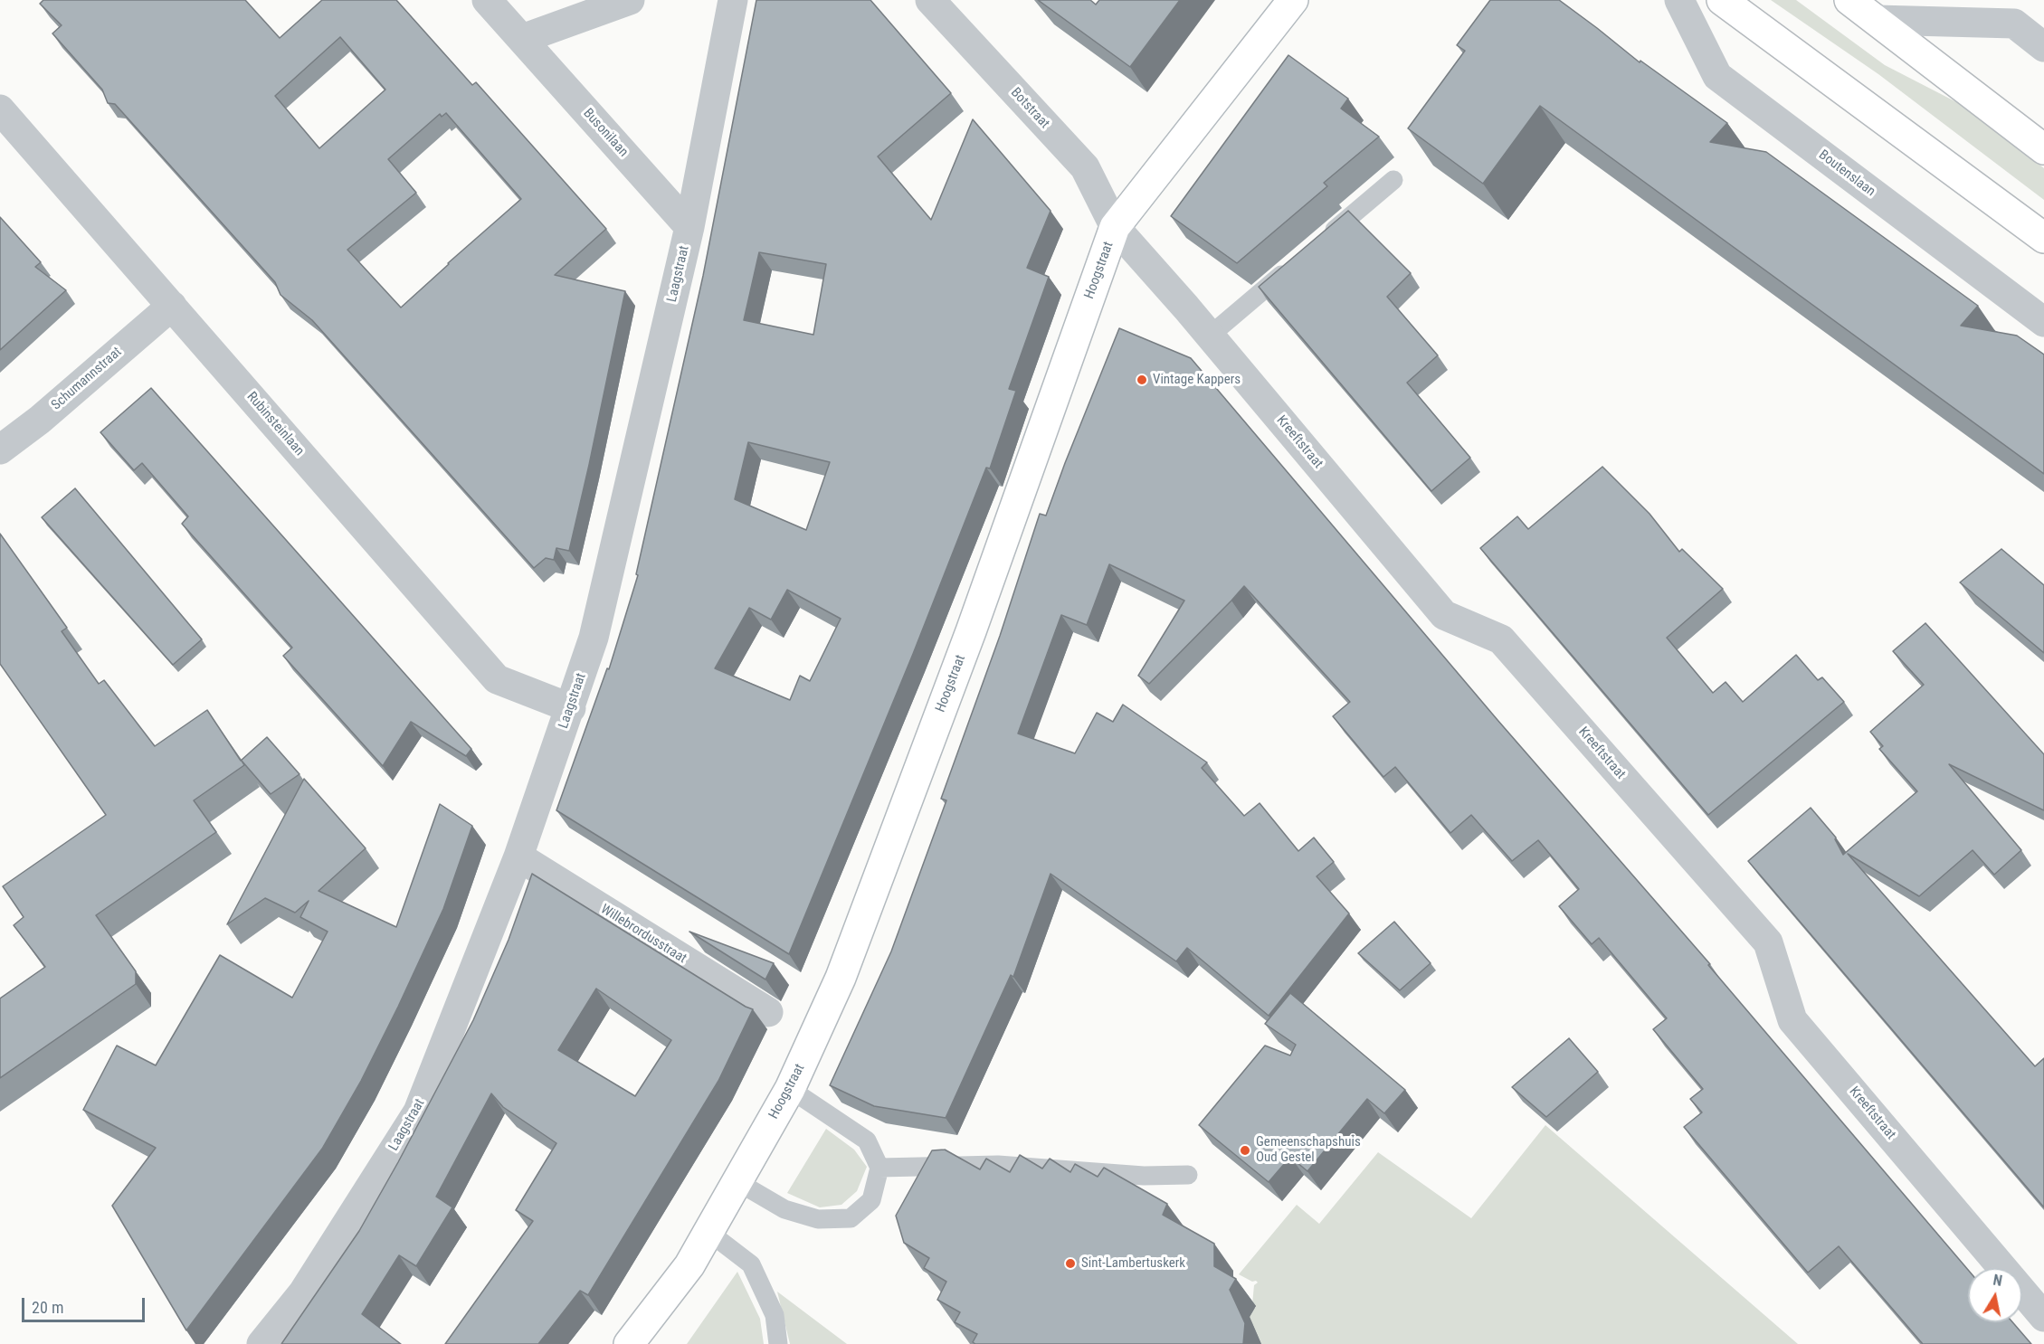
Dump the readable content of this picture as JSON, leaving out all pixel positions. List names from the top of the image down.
{
  "streets": {
    "street": [
      "Botstraat",
      "Busonilaan",
      "Boutenslaan",
      "Hoogstraat",
      "Laagstraat",
      "Schumannstraat",
      "Rubinsteinlaan",
      "Kreeftstraat",
      "Willebrordusstraat"
    ]
  },
  "crossings": [
    ["Botstraat", "Hoogstraat"],
    ["Botstraat", "Kreeftstraat"],
    ["Busonilaan", "Laagstraat"],
    ["Hoogstraat", "Kreeftstraat"],
    ["Laagstraat", "Rubinsteinlaan"],
    ["Laagstraat", "Willebrordusstraat"],
    ["Schumannstraat", "Rubinsteinlaan"]
  ],
  "places": ["Vintage Kappers", "Gemeenschapshuis Oud Gestel", "Sint-Lambertuskerk"],
  "scale_bar": "20 m",
  "north": "top"
}
